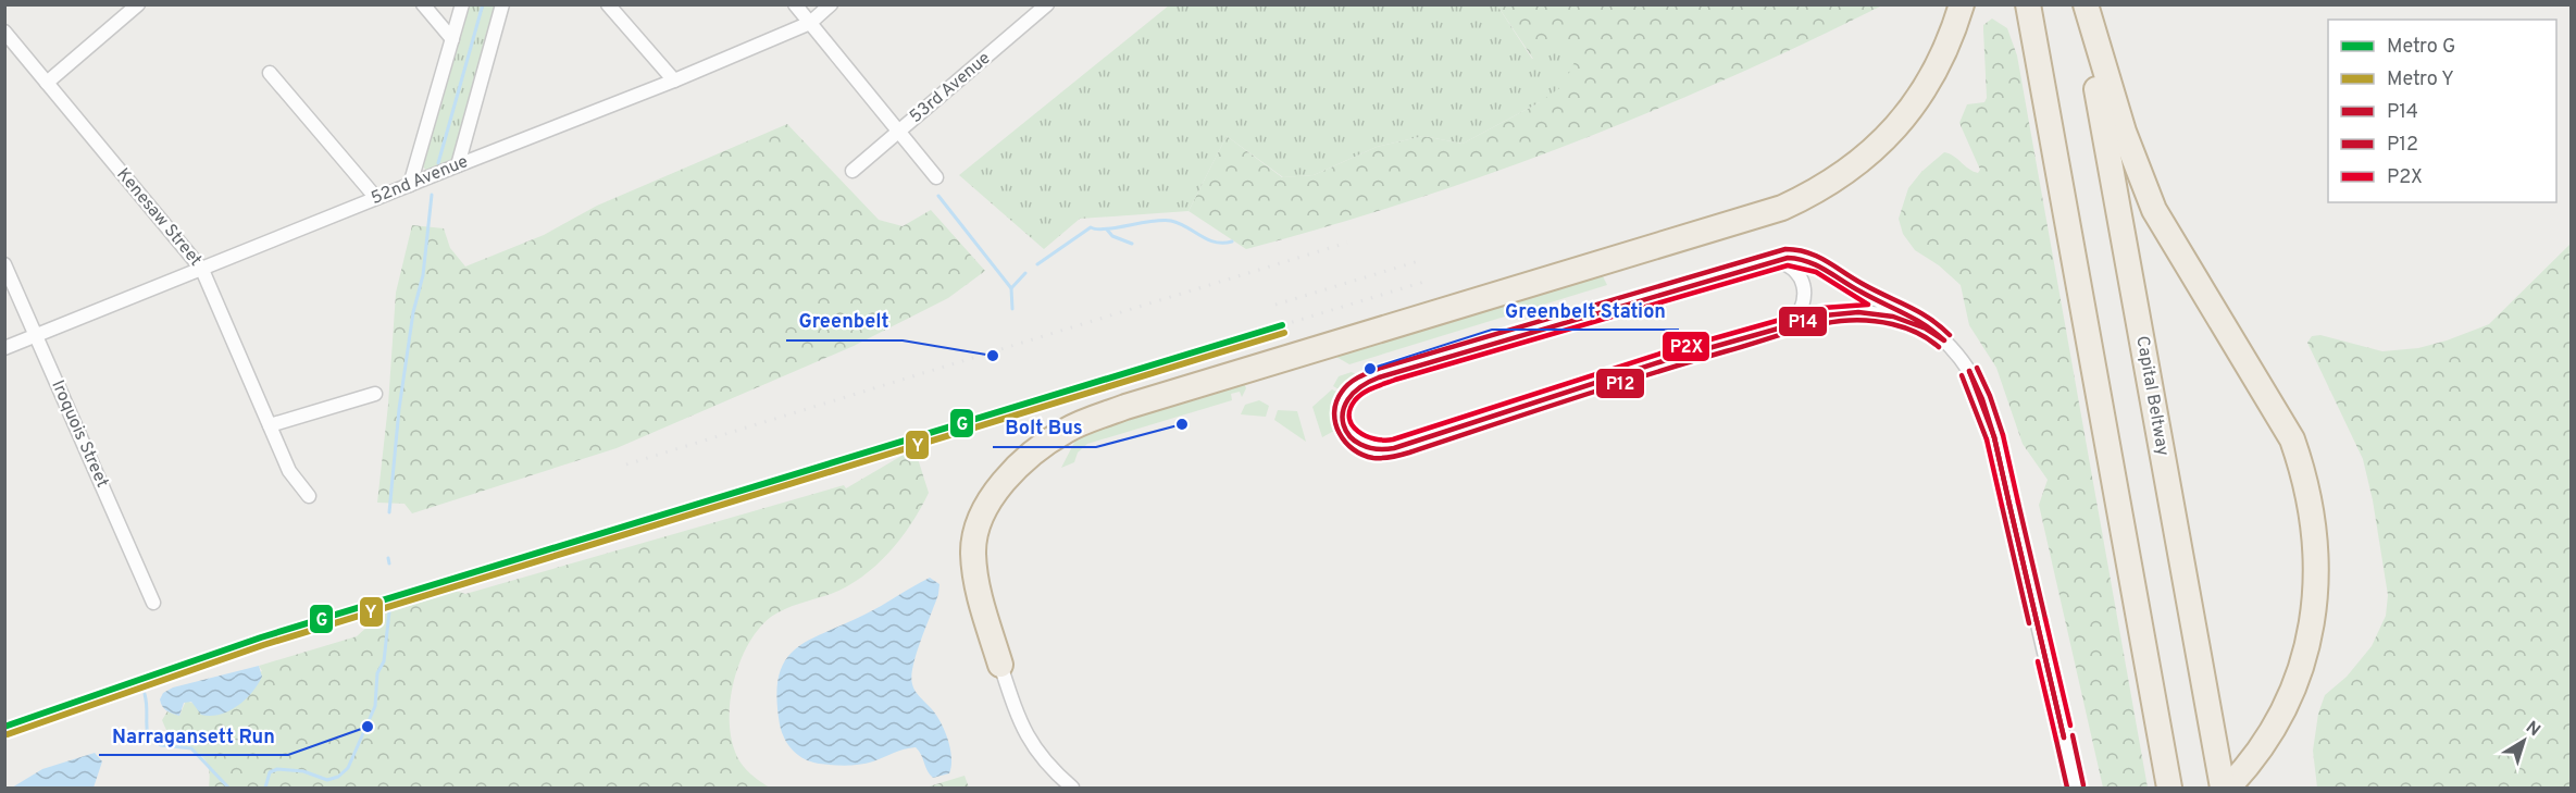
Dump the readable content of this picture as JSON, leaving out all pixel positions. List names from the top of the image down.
{
  "streets": {
    "highway": ["Capital Beltway"],
    "street": [
      "53rd Avenue",
      "52nd Avenue",
      "Kenesaw Street",
      "Iroquois Street"
    ]
  },
  "crossings": [
    ["52nd Avenue", "Kenesaw Street"],
    ["52nd Avenue", "Iroquois Street"]
  ],
  "places": [
    "Greenbelt",
    "Greenbelt Station",
    "Bolt Bus",
    "Narragansett Run"
  ],
  "lines": [
    "transit line P12",
    "transit line P14",
    "transit line P2X",
    "metro line G",
    "metro line Y"
  ],
  "legend": [
    "Metro G",
    "Metro Y",
    "P14",
    "P12",
    "P2X"
  ],
  "north": "top right"
}
